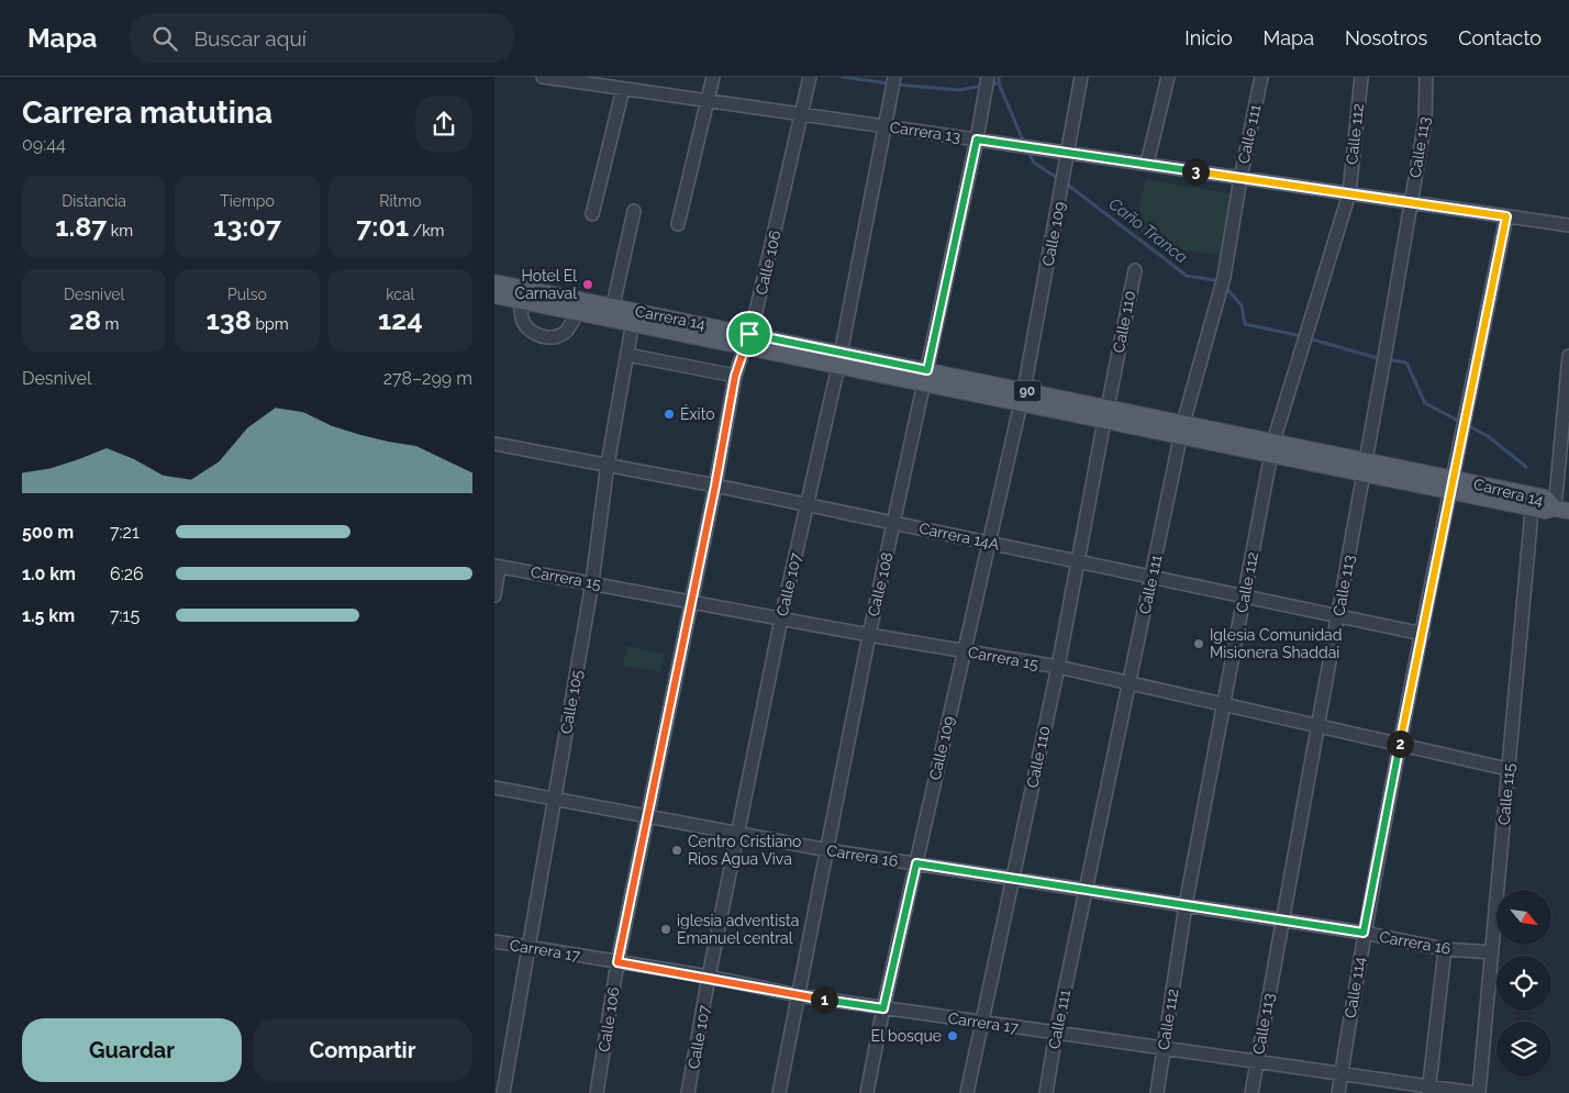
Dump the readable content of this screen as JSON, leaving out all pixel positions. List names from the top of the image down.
{
  "streets": {
    "main road": ["Carrera 14", "90"],
    "street": [
      "Carrera 13",
      "Calle 111",
      "Calle 112",
      "Calle 113",
      "Calle 109",
      "Calle 106",
      "Calle 110",
      "Carrera 14A",
      "Carrera 15",
      "Calle 107",
      "Calle 108",
      "Calle 105",
      "Calle 115",
      "Carrera 16",
      "Carrera 17",
      "Calle 114"
    ]
  },
  "crossings": [
    ["Carrera 13", "Calle 111"],
    ["Carrera 13", "Calle 112"],
    ["Carrera 13", "Calle 113"],
    ["Carrera 13", "Calle 109"],
    ["Carrera 13", "Calle 106"],
    ["Carrera 13", "Calle 107"],
    ["Carrera 13", "Calle 108"],
    ["Carrera 13", "Calle 114"],
    ["Calle 111", "Carrera 14"],
    ["Calle 111", "Carrera 14A"],
    ["Calle 111", "Carrera 15"],
    ["Calle 111", "Carrera 16"],
    ["Calle 111", "Carrera 17"],
    ["Calle 112", "Carrera 14"],
    ["Calle 112", "Carrera 14A"],
    ["Calle 112", "Carrera 15"],
    ["Calle 112", "Carrera 16"],
    ["Calle 112", "Carrera 17"],
    ["Calle 113", "Carrera 14"],
    ["Calle 113", "Carrera 14A"],
    ["Calle 113", "Carrera 15"],
    ["Calle 113", "Carrera 16"],
    ["Calle 113", "Carrera 17"],
    ["Calle 109", "Carrera 14"],
    ["Calle 109", "Carrera 14A"],
    ["Calle 109", "Carrera 15"],
    ["Calle 109", "Carrera 16"],
    ["Calle 109", "Carrera 17"],
    ["Calle 106", "Carrera 14"],
    ["Calle 106", "Carrera 14A"],
    ["Calle 106", "Carrera 15"],
    ["Calle 106", "Carrera 16"],
    ["Calle 106", "Carrera 17"],
    ["Carrera 14", "Calle 110"],
    ["Carrera 14", "Calle 107"],
    ["Carrera 14", "Calle 108"],
    ["Carrera 14", "Calle 105"],
    ["Carrera 14", "Calle 115"],
    ["Carrera 14", "Calle 114"],
    ["Calle 110", "Carrera 14A"],
    ["Calle 110", "Carrera 15"],
    ["Calle 110", "Carrera 16"],
    ["Calle 110", "Carrera 17"],
    ["Carrera 14A", "Calle 107"],
    ["Carrera 14A", "Calle 108"],
    ["Carrera 14A", "Calle 105"],
    ["Carrera 14A", "Calle 114"],
    ["Carrera 15", "Calle 107"],
    ["Carrera 15", "Calle 108"],
    ["Carrera 15", "Calle 105"],
    ["Carrera 15", "Calle 115"],
    ["Carrera 15", "Calle 114"],
    ["Calle 107", "Carrera 16"],
    ["Calle 107", "Carrera 17"],
    ["Calle 108", "Carrera 16"],
    ["Calle 108", "Carrera 17"],
    ["Calle 105", "Carrera 16"],
    ["Calle 105", "Carrera 17"],
    ["Calle 115", "Carrera 16"],
    ["Calle 115", "Carrera 17"],
    ["Carrera 16", "Calle 114"],
    ["Carrera 17", "Calle 114"]
  ],
  "water": ["Caño Tranca"],
  "places": [
    "Hotel El Carnaval",
    "Éxito",
    "Iglesia Comunidad Misionera Shaddai",
    "Centro Cristiano Rios Agua Viva",
    "iglesia adventista Emanuel central",
    "El bosque"
  ],
  "north": "bottom right",
  "page": {
    "header": "Mapa",
    "search": "Buscar aquí",
    "nav": [
      "Inicio",
      "Mapa",
      "Nosotros",
      "Contacto"
    ],
    "heading": ["Carrera matutina", "09:44"],
    "pins": ["3", "2", "1"],
    "stats": [
      ["Distancia", "1.87 km"],
      ["Tiempo", "13:07"],
      ["Ritmo", "7:01 /km"],
      ["Desnivel", "28 m"],
      ["Pulso", "138 bpm"],
      ["kcal", "124"]
    ],
    "chart": ["Desnivel", "278–299 m"],
    "list": [
      {
        "name": "500 m",
        "note": "7:21"
      },
      {
        "name": "1.0 km",
        "note": "6:26"
      },
      {
        "name": "1.5 km",
        "note": "7:15"
      }
    ],
    "buttons": ["Guardar", "Compartir"]
  }
}
